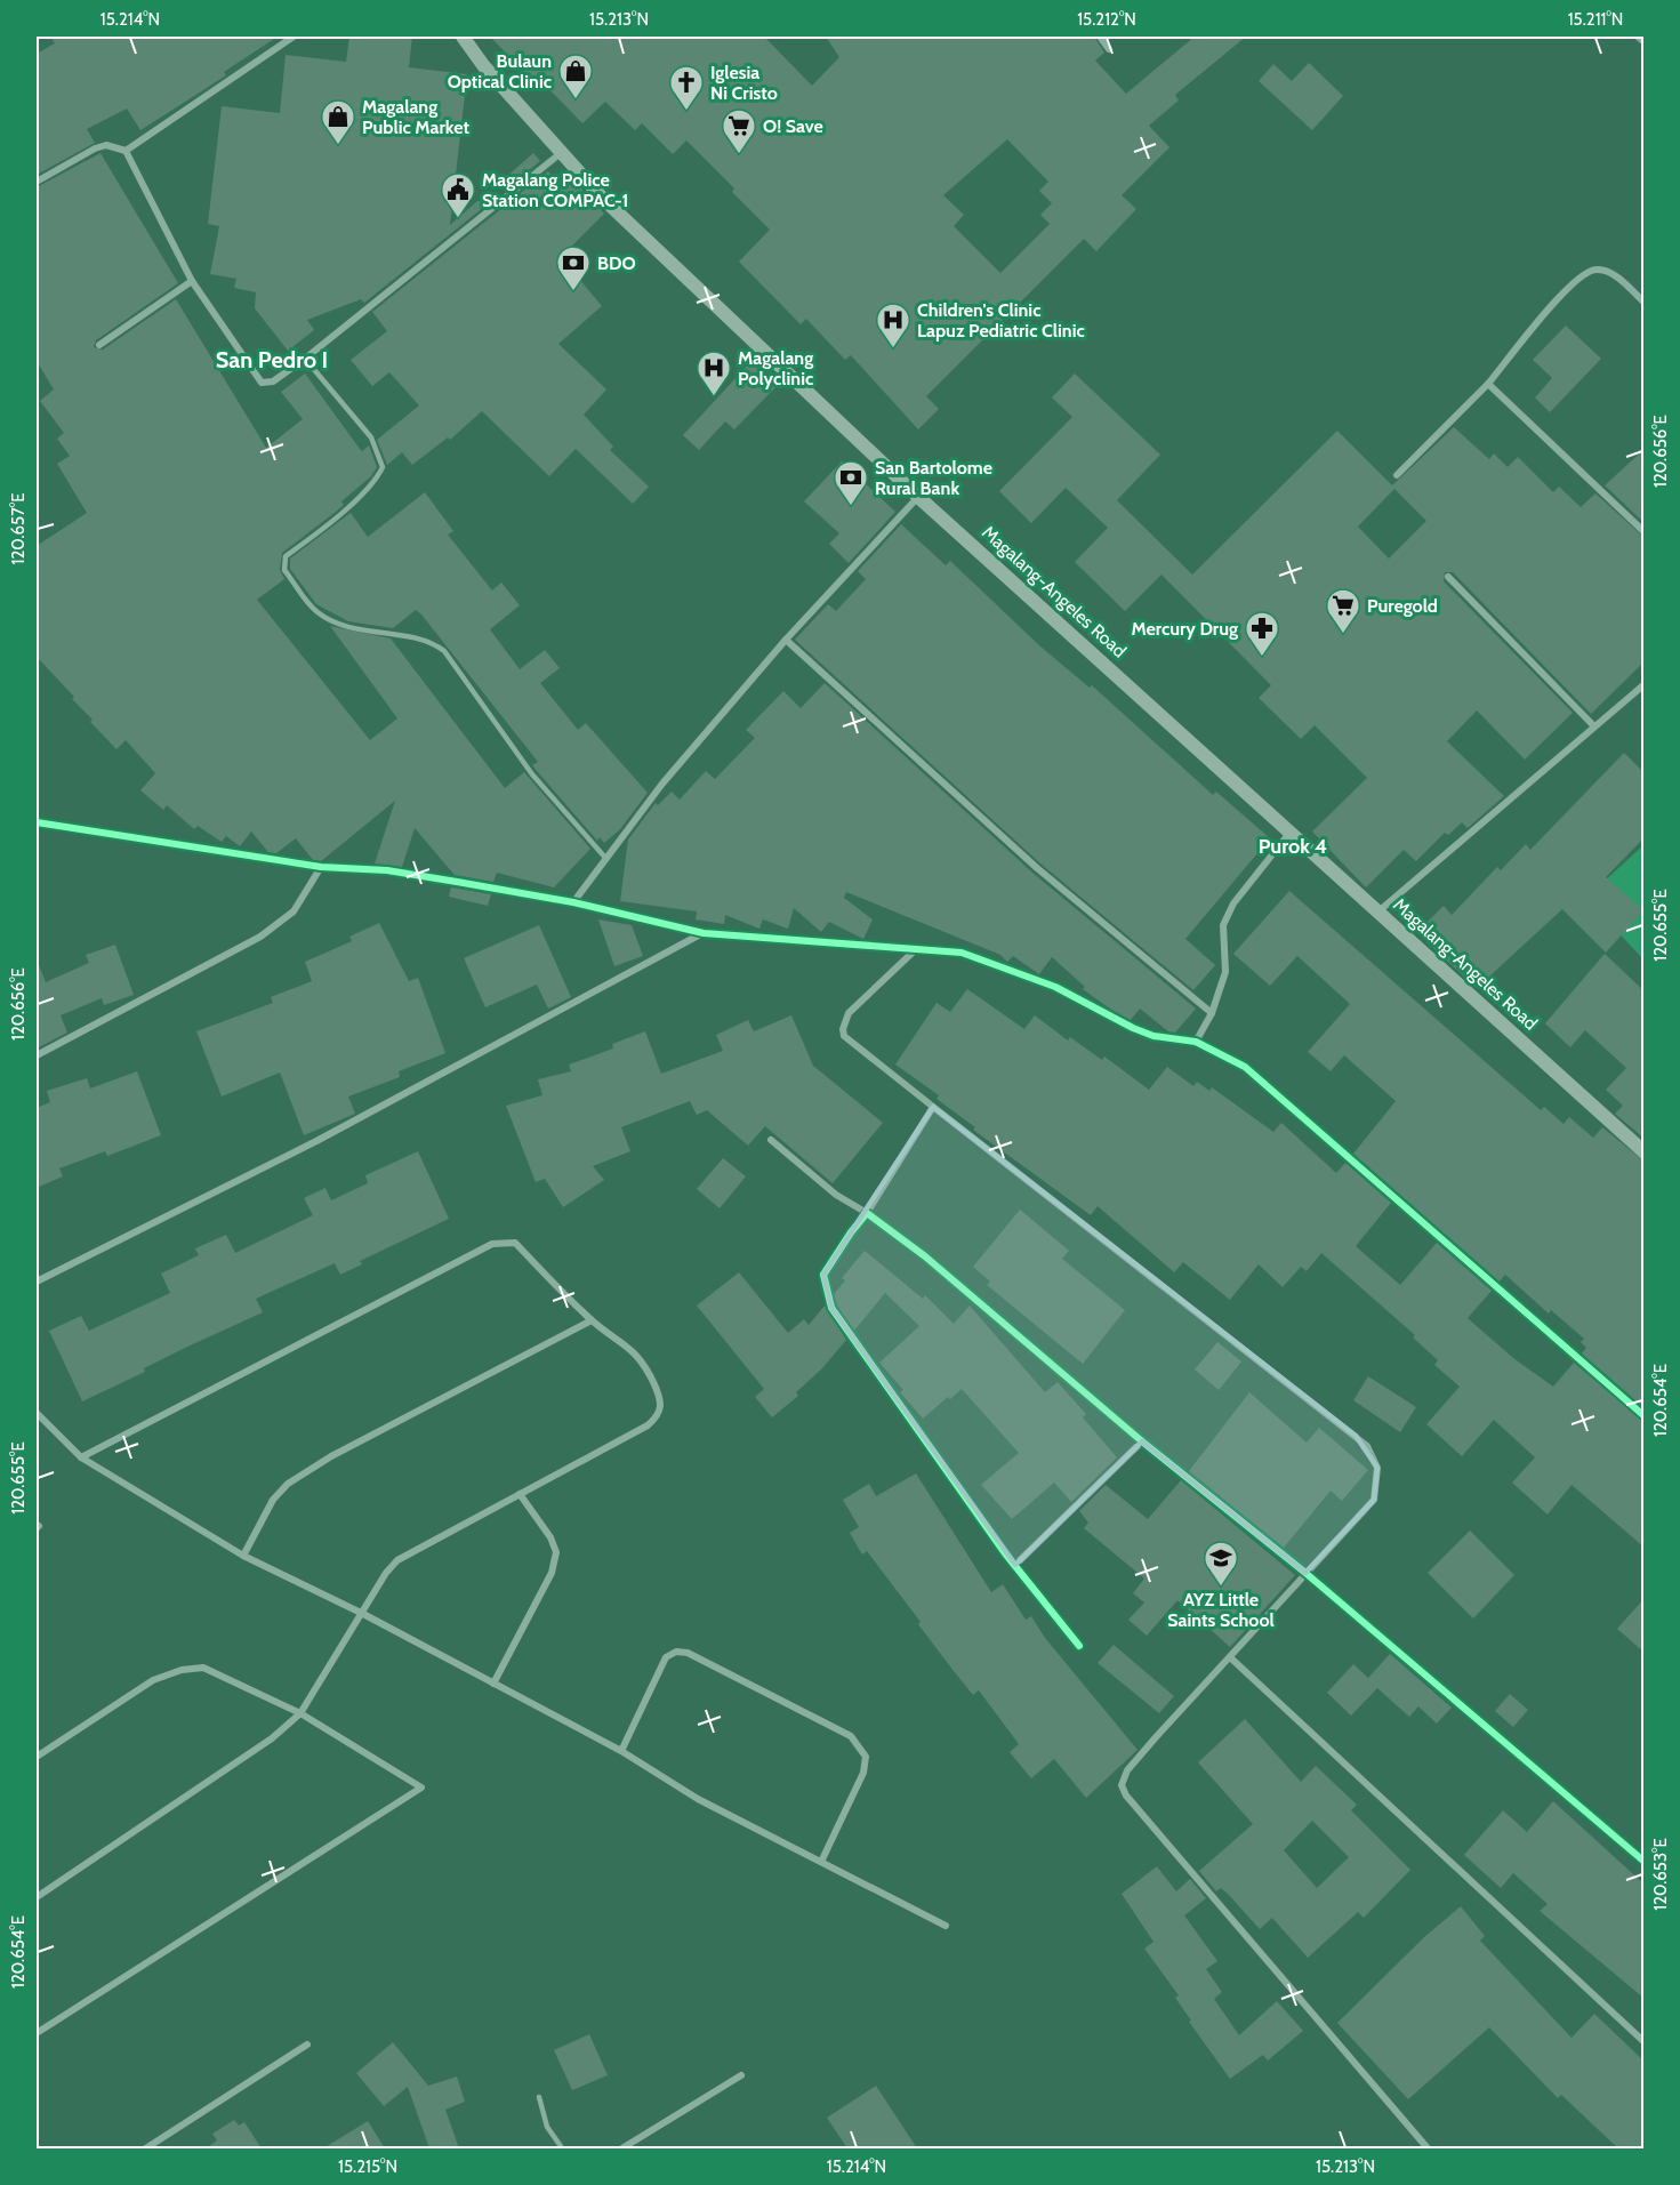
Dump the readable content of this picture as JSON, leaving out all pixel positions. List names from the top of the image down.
{
  "streets": {
    "main road": ["Magalang-Angeles Road"]
  },
  "districts": ["San Pedro I", "Purok 4"],
  "places": {
    "shop": ["Bulaun Optical Clinic", "Magalang Public Market"],
    "church": ["Iglesia Ni Cristo"],
    "supermarket": ["O! Save", "Puregold"],
    "public building": ["Magalang Police Station COMPAC-1"],
    "bank": ["BDO", "San Bartolome Rural Bank"],
    "hospital": ["Children's Clinic Lapuz Pediatric Clinic", "Magalang Polyclinic"],
    "pharmacy": ["Mercury Drug"],
    "school or university": ["AYZ Little Saints School"]
  },
  "coordinates": [
    "15.214°N",
    "15.213°N",
    "15.212°N",
    "15.211°N",
    "120.656°E",
    "120.657°E",
    "120.655°E",
    "120.654°E",
    "120.653°E",
    "15.215°N"
  ]
}
